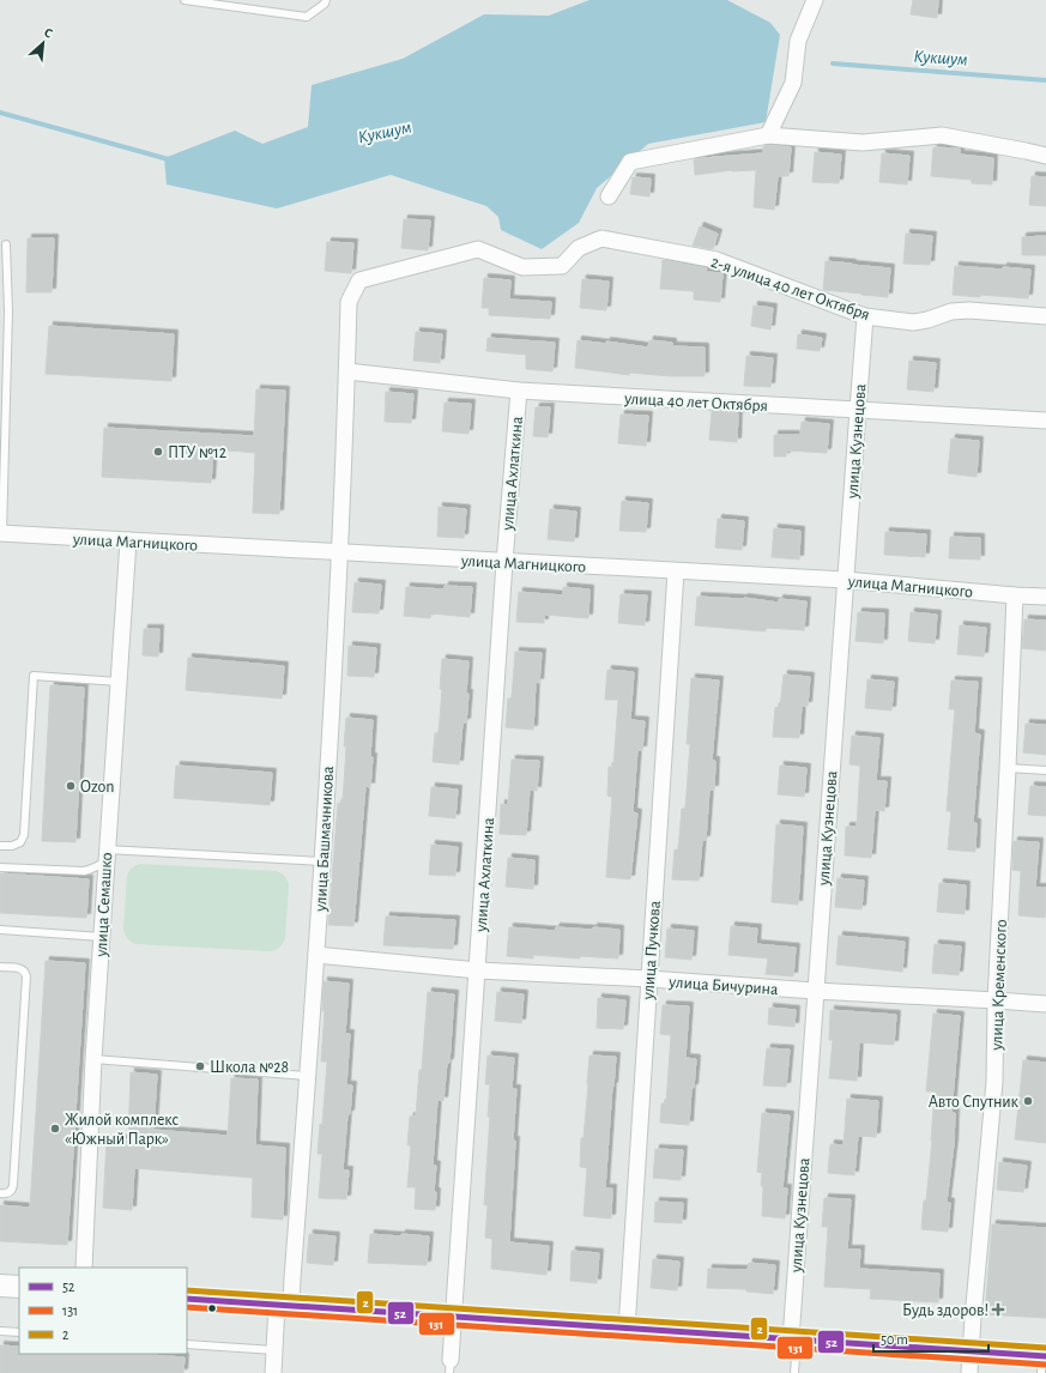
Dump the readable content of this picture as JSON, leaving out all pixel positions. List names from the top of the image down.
{
  "streets": {
    "street": [
      "2-я улица 40 лет Октября",
      "улица 40 лет Октября",
      "улица Кузнецова",
      "улица Ахлаткина",
      "улица Магницкого",
      "улица Башмачникова",
      "улица Семашко",
      "улица Пучкова",
      "улица Бичурина",
      "улица Кременского"
    ]
  },
  "crossings": [
    ["2-я улица 40 лет Октября", "улица 40 лет Октября"],
    ["2-я улица 40 лет Октября", "улица Кузнецова"],
    ["2-я улица 40 лет Октября", "улица Башмачникова"],
    ["улица 40 лет Октября", "улица Кузнецова"],
    ["улица 40 лет Октября", "улица Ахлаткина"],
    ["улица 40 лет Октября", "улица Башмачникова"],
    ["улица Кузнецова", "улица Магницкого"],
    ["улица Кузнецова", "улица Бичурина"],
    ["улица Ахлаткина", "улица Магницкого"],
    ["улица Ахлаткина", "улица Бичурина"],
    ["улица Магницкого", "улица Башмачникова"],
    ["улица Магницкого", "улица Семашко"],
    ["улица Магницкого", "улица Пучкова"],
    ["улица Магницкого", "улица Кременского"],
    ["улица Башмачникова", "улица Бичурина"],
    ["улица Пучкова", "улица Бичурина"],
    ["улица Бичурина", "улица Кременского"]
  ],
  "water": ["Кукшум"],
  "places": {
    "other": [
      "ПТУ №12",
      "Ozon",
      "Школа №28",
      "Авто Спутник",
      "Жилой комплекс «Южный Парк»"
    ],
    "health": ["Будь здоров!"]
  },
  "lines": ["transit line 2", "transit line 52", "transit line 131"],
  "legend": ["52", "131", "2"],
  "scale_bar": "50 m",
  "north": "top right"
}
